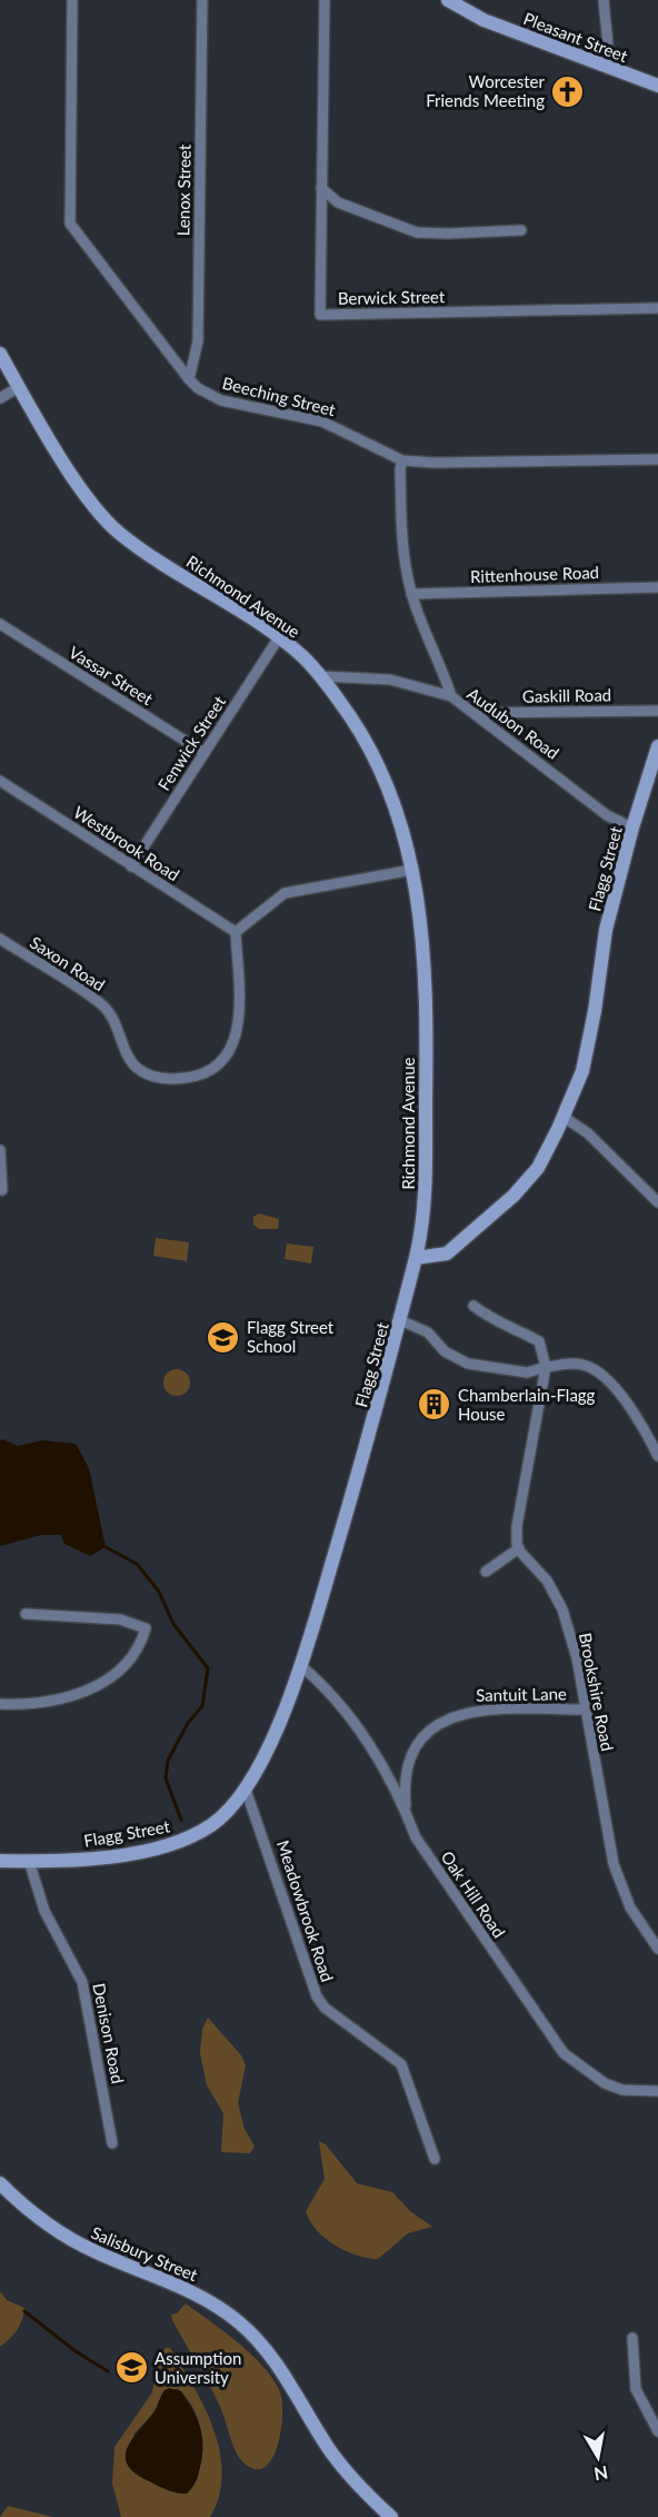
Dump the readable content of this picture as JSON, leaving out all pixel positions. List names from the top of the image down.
{
  "streets": {
    "street": [
      "Pleasant Street",
      "Lenox Street",
      "Berwick Street",
      "Beeching Street",
      "Rittenhouse Road",
      "Richmond Avenue",
      "Vassar Street",
      "Gaskill Road",
      "Audubon Road",
      "Fenwick Street",
      "Westbrook Road",
      "Flagg Street",
      "Saxon Road",
      "Brookshire Road",
      "Santuit Lane",
      "Oak Hill Road",
      "Meadowbrook Road",
      "Denison Road",
      "Salisbury Street"
    ]
  },
  "crossings": [
    ["Lenox Street", "Beeching Street"],
    ["Richmond Avenue", "Audubon Road"],
    ["Richmond Avenue", "Fenwick Street"],
    ["Richmond Avenue", "Flagg Street"],
    ["Vassar Street", "Fenwick Street"],
    ["Gaskill Road", "Audubon Road"],
    ["Audubon Road", "Flagg Street"],
    ["Fenwick Street", "Westbrook Road"],
    ["Westbrook Road", "Saxon Road"],
    ["Flagg Street", "Oak Hill Road"],
    ["Flagg Street", "Meadowbrook Road"],
    ["Flagg Street", "Denison Road"],
    ["Brookshire Road", "Santuit Lane"],
    ["Santuit Lane", "Oak Hill Road"]
  ],
  "places": {
    "church": ["Worcester Friends Meeting"],
    "school or university": ["Flagg Street School", "Assumption University"],
    "building": ["Chamberlain-Flagg House"]
  },
  "north": "bottom"
}
